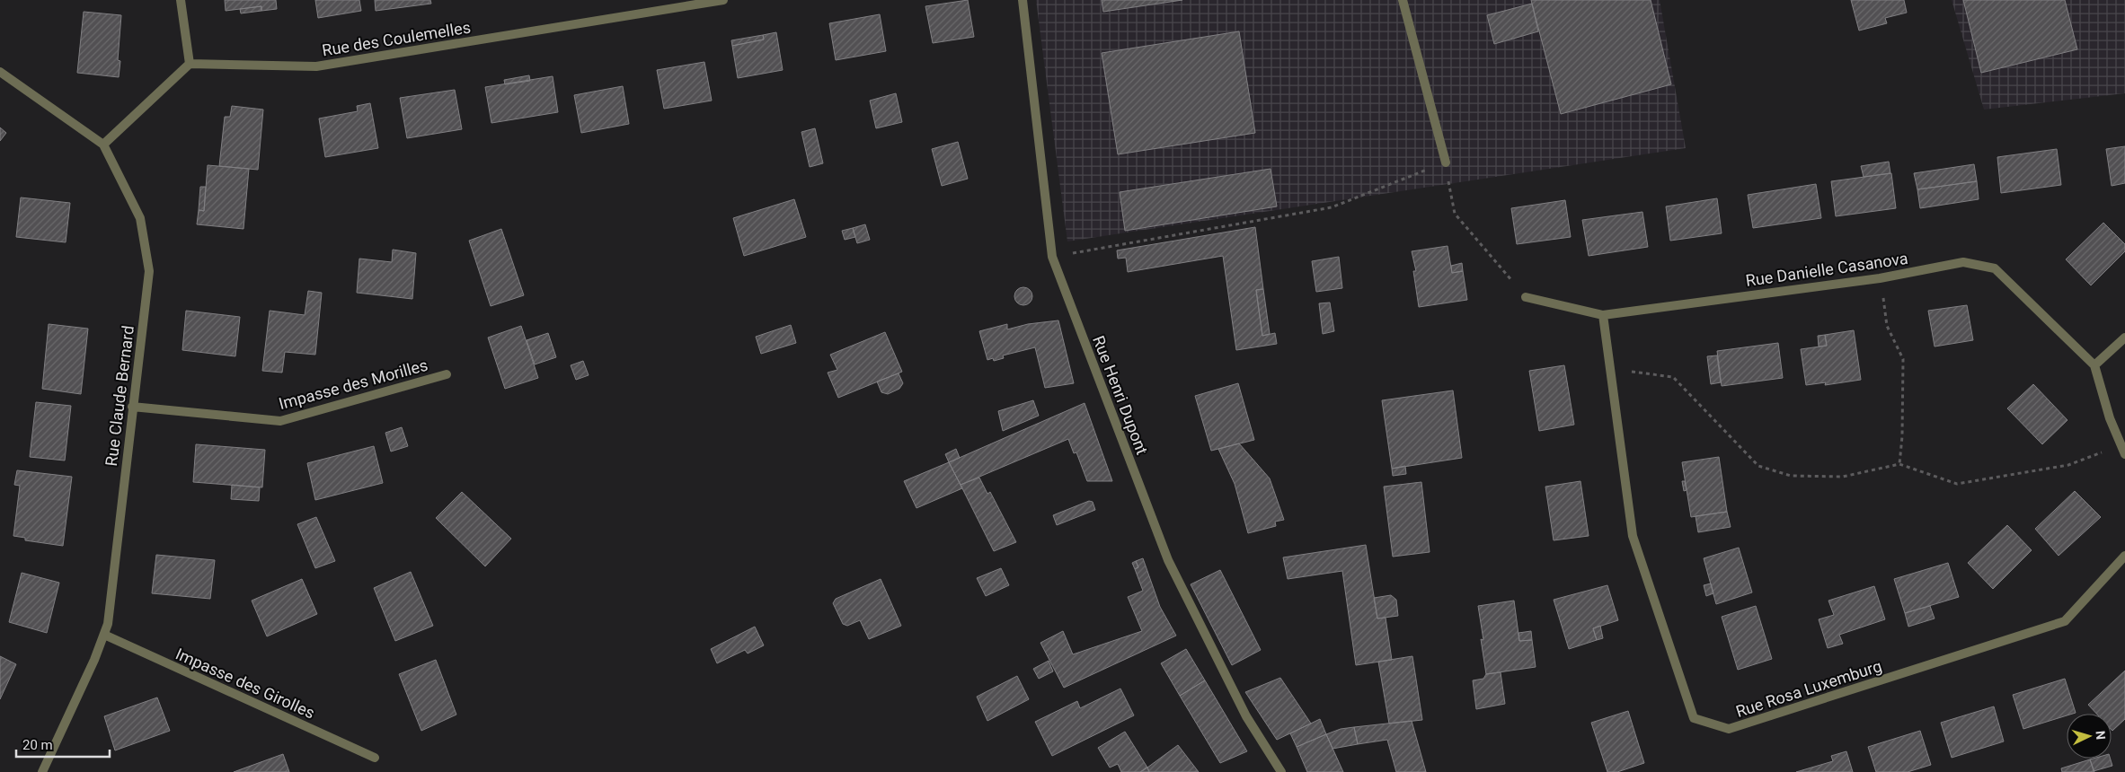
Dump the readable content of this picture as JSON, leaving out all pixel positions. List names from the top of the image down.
{
  "streets": {
    "street": [
      "Rue des Coulemelles",
      "Rue Danielle Casanova",
      "Impasse des Morilles",
      "Rue Henri Dupont",
      "Rue Claude Bernard",
      "Impasse des Girolles",
      "Rue Rosa Luxemburg"
    ]
  },
  "crossings": [
    ["Rue Danielle Casanova", "Rue Rosa Luxemburg"],
    ["Impasse des Morilles", "Rue Claude Bernard"],
    ["Rue Claude Bernard", "Impasse des Girolles"]
  ],
  "scale_bar": "20 m",
  "north": "right"
}
